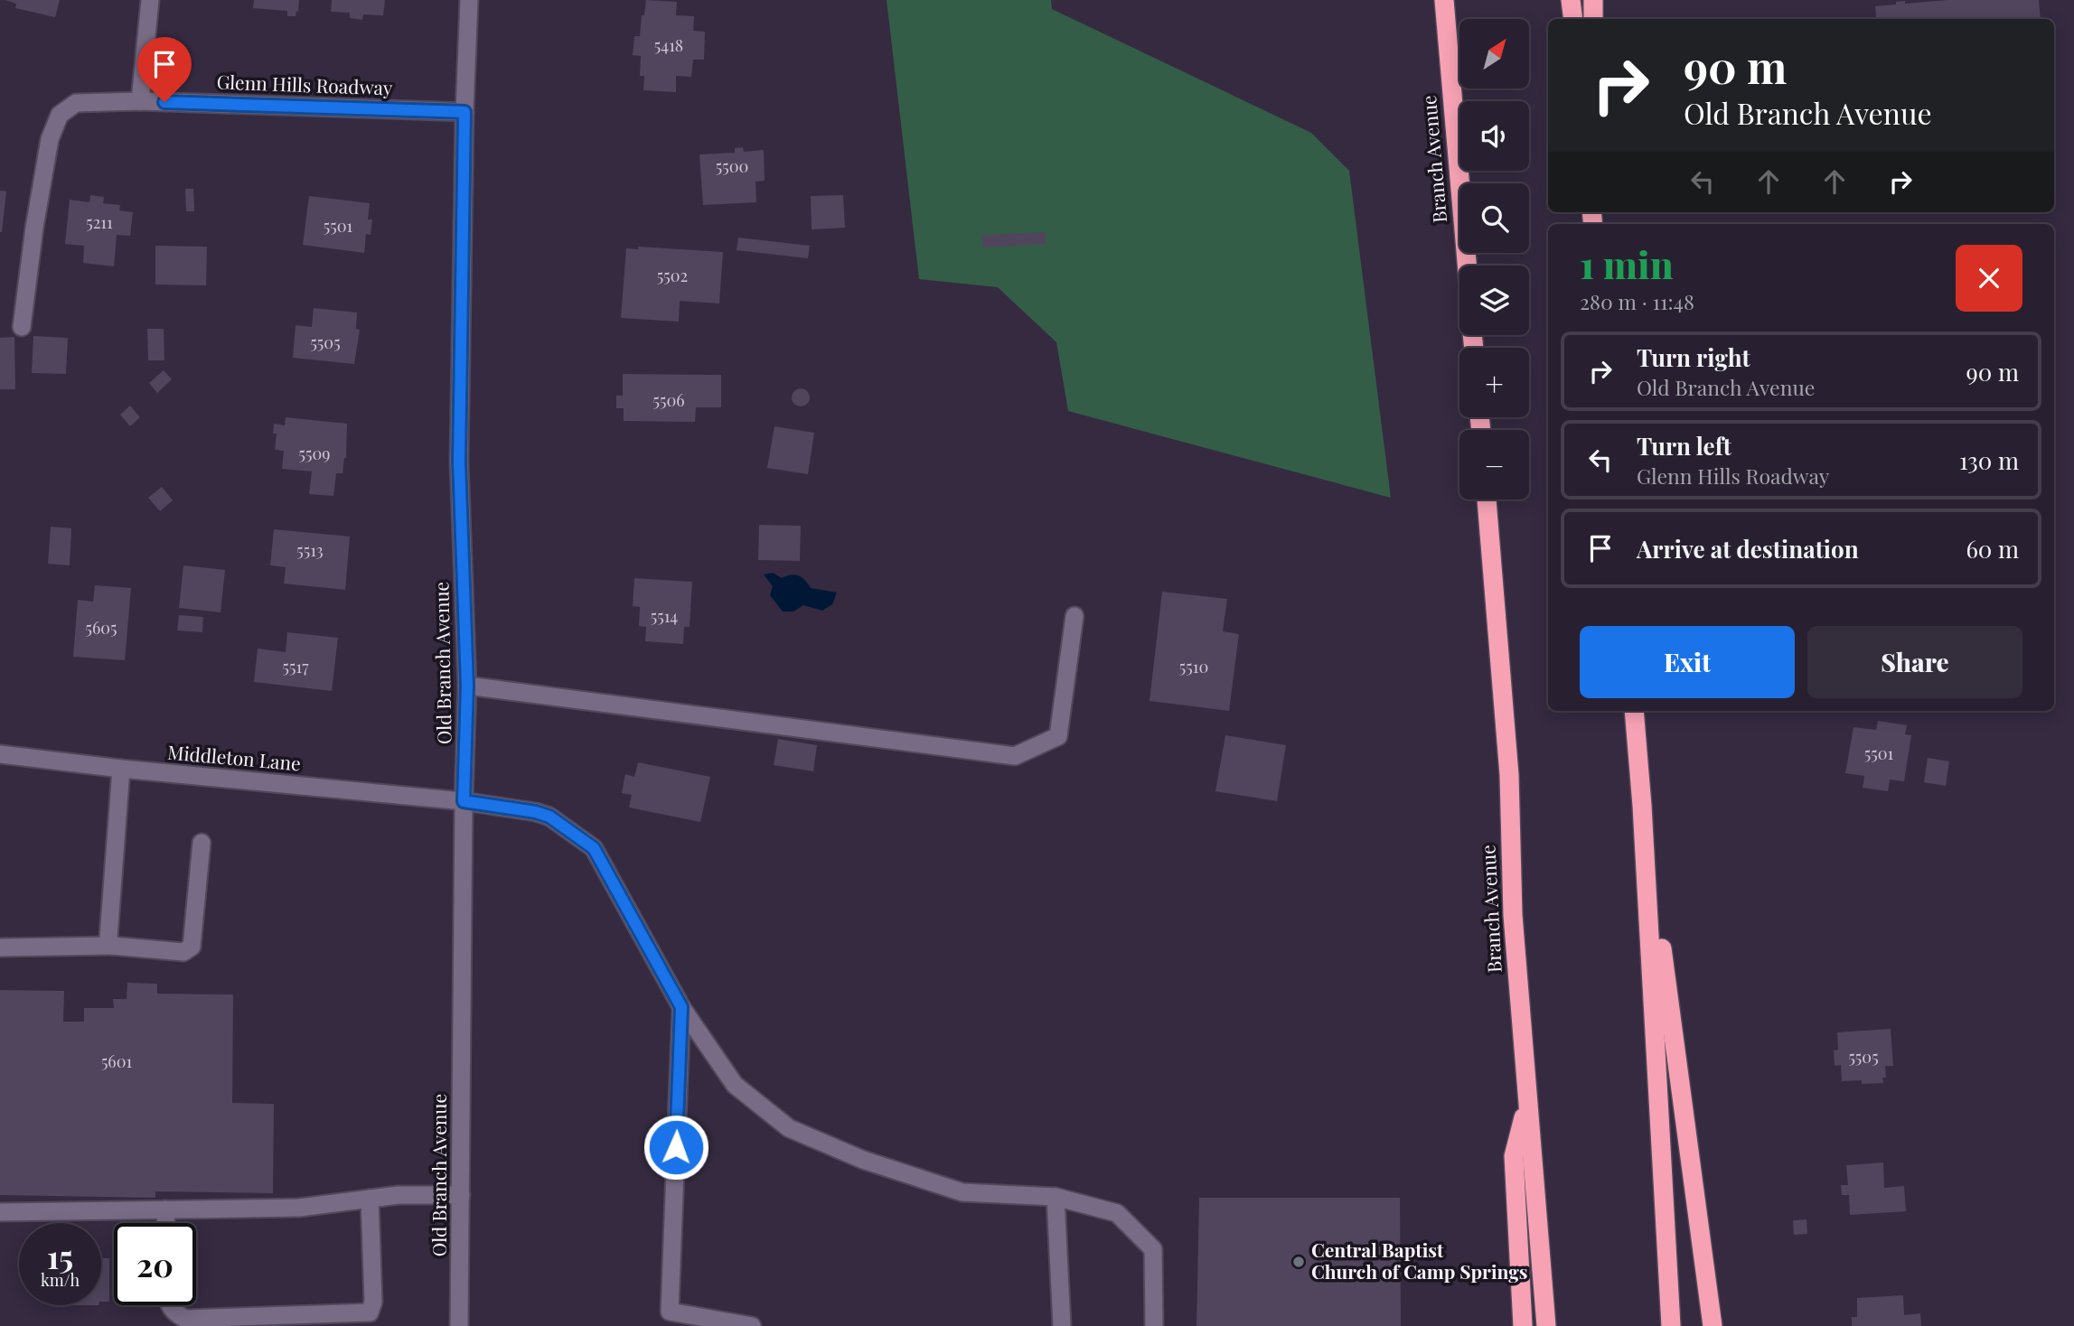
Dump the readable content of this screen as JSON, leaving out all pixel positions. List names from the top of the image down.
{
  "streets": {
    "highway": ["Branch Avenue"],
    "street": ["Glenn Hills Roadway", "Old Branch Avenue", "Middleton Lane"]
  },
  "crossings": [
    ["Glenn Hills Roadway", "Old Branch Avenue"],
    ["Old Branch Avenue", "Middleton Lane"]
  ],
  "places": ["Central Baptist Church of Camp Springs"],
  "house_numbers": [
    "5418",
    "5500",
    "5211",
    "5501",
    "5502",
    "5505",
    "5506",
    "5509",
    "5513",
    "5514",
    "5605",
    "5517",
    "5510",
    "5501",
    "5505",
    "5601"
  ],
  "north": "top right",
  "page": {
    "map_buttons": ["+", "−"],
    "turn": ["90 m", "Old Branch Avenue"],
    "heading": ["1 min", "280 m · 11:48"],
    "list": [
      {
        "name": "Turn right",
        "note": "Old Branch Avenue",
        "value": "90 m"
      },
      {
        "name": "Turn left",
        "note": "Glenn Hills Roadway",
        "value": "130 m"
      },
      {
        "name": "Arrive at destination",
        "value": "60 m"
      }
    ],
    "buttons": ["Exit", "Share"],
    "speed": "15 km/h",
    "limit": "20"
  }
}
